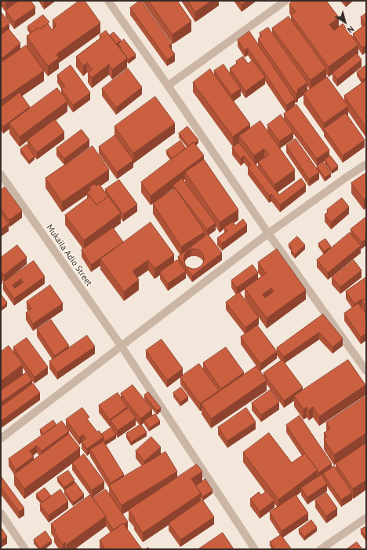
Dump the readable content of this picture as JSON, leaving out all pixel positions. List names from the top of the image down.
{
  "streets": {
    "street": ["Mukaila Adio Street"]
  },
  "north": "bottom right"
}
